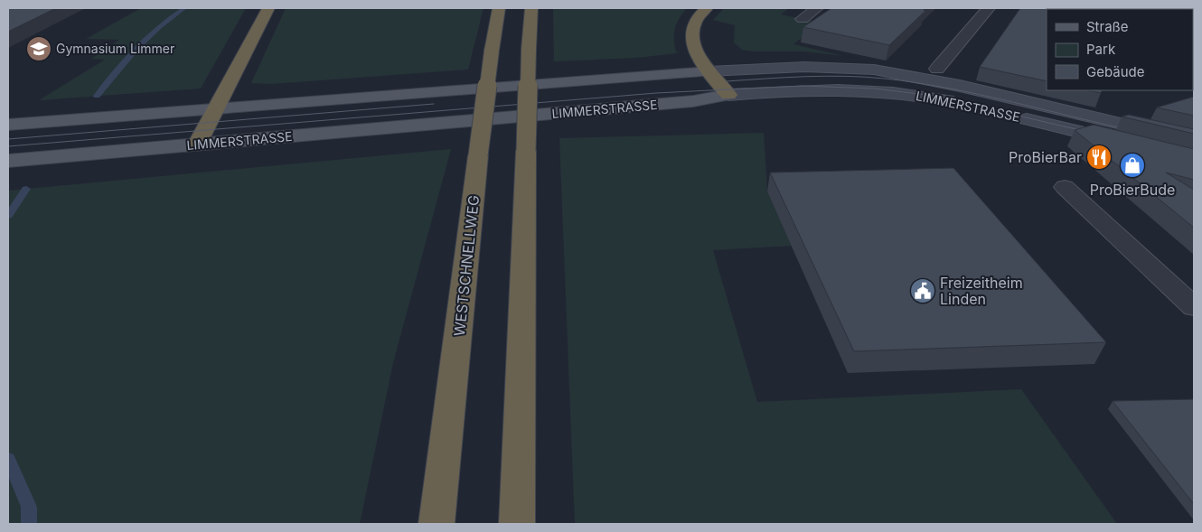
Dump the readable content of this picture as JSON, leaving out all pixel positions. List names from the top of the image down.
{
  "streets": {
    "highway": ["WESTSCHNELLWEG"],
    "main road": ["LIMMERSTRASSE"]
  },
  "places": {
    "school or university": ["Gymnasium Limmer"],
    "restaurant": ["ProBierBar"],
    "shop": ["ProBierBude"],
    "public building": ["Freizeitheim Linden"]
  },
  "legend": ["Straße", "Park", "Gebäude"]
}
